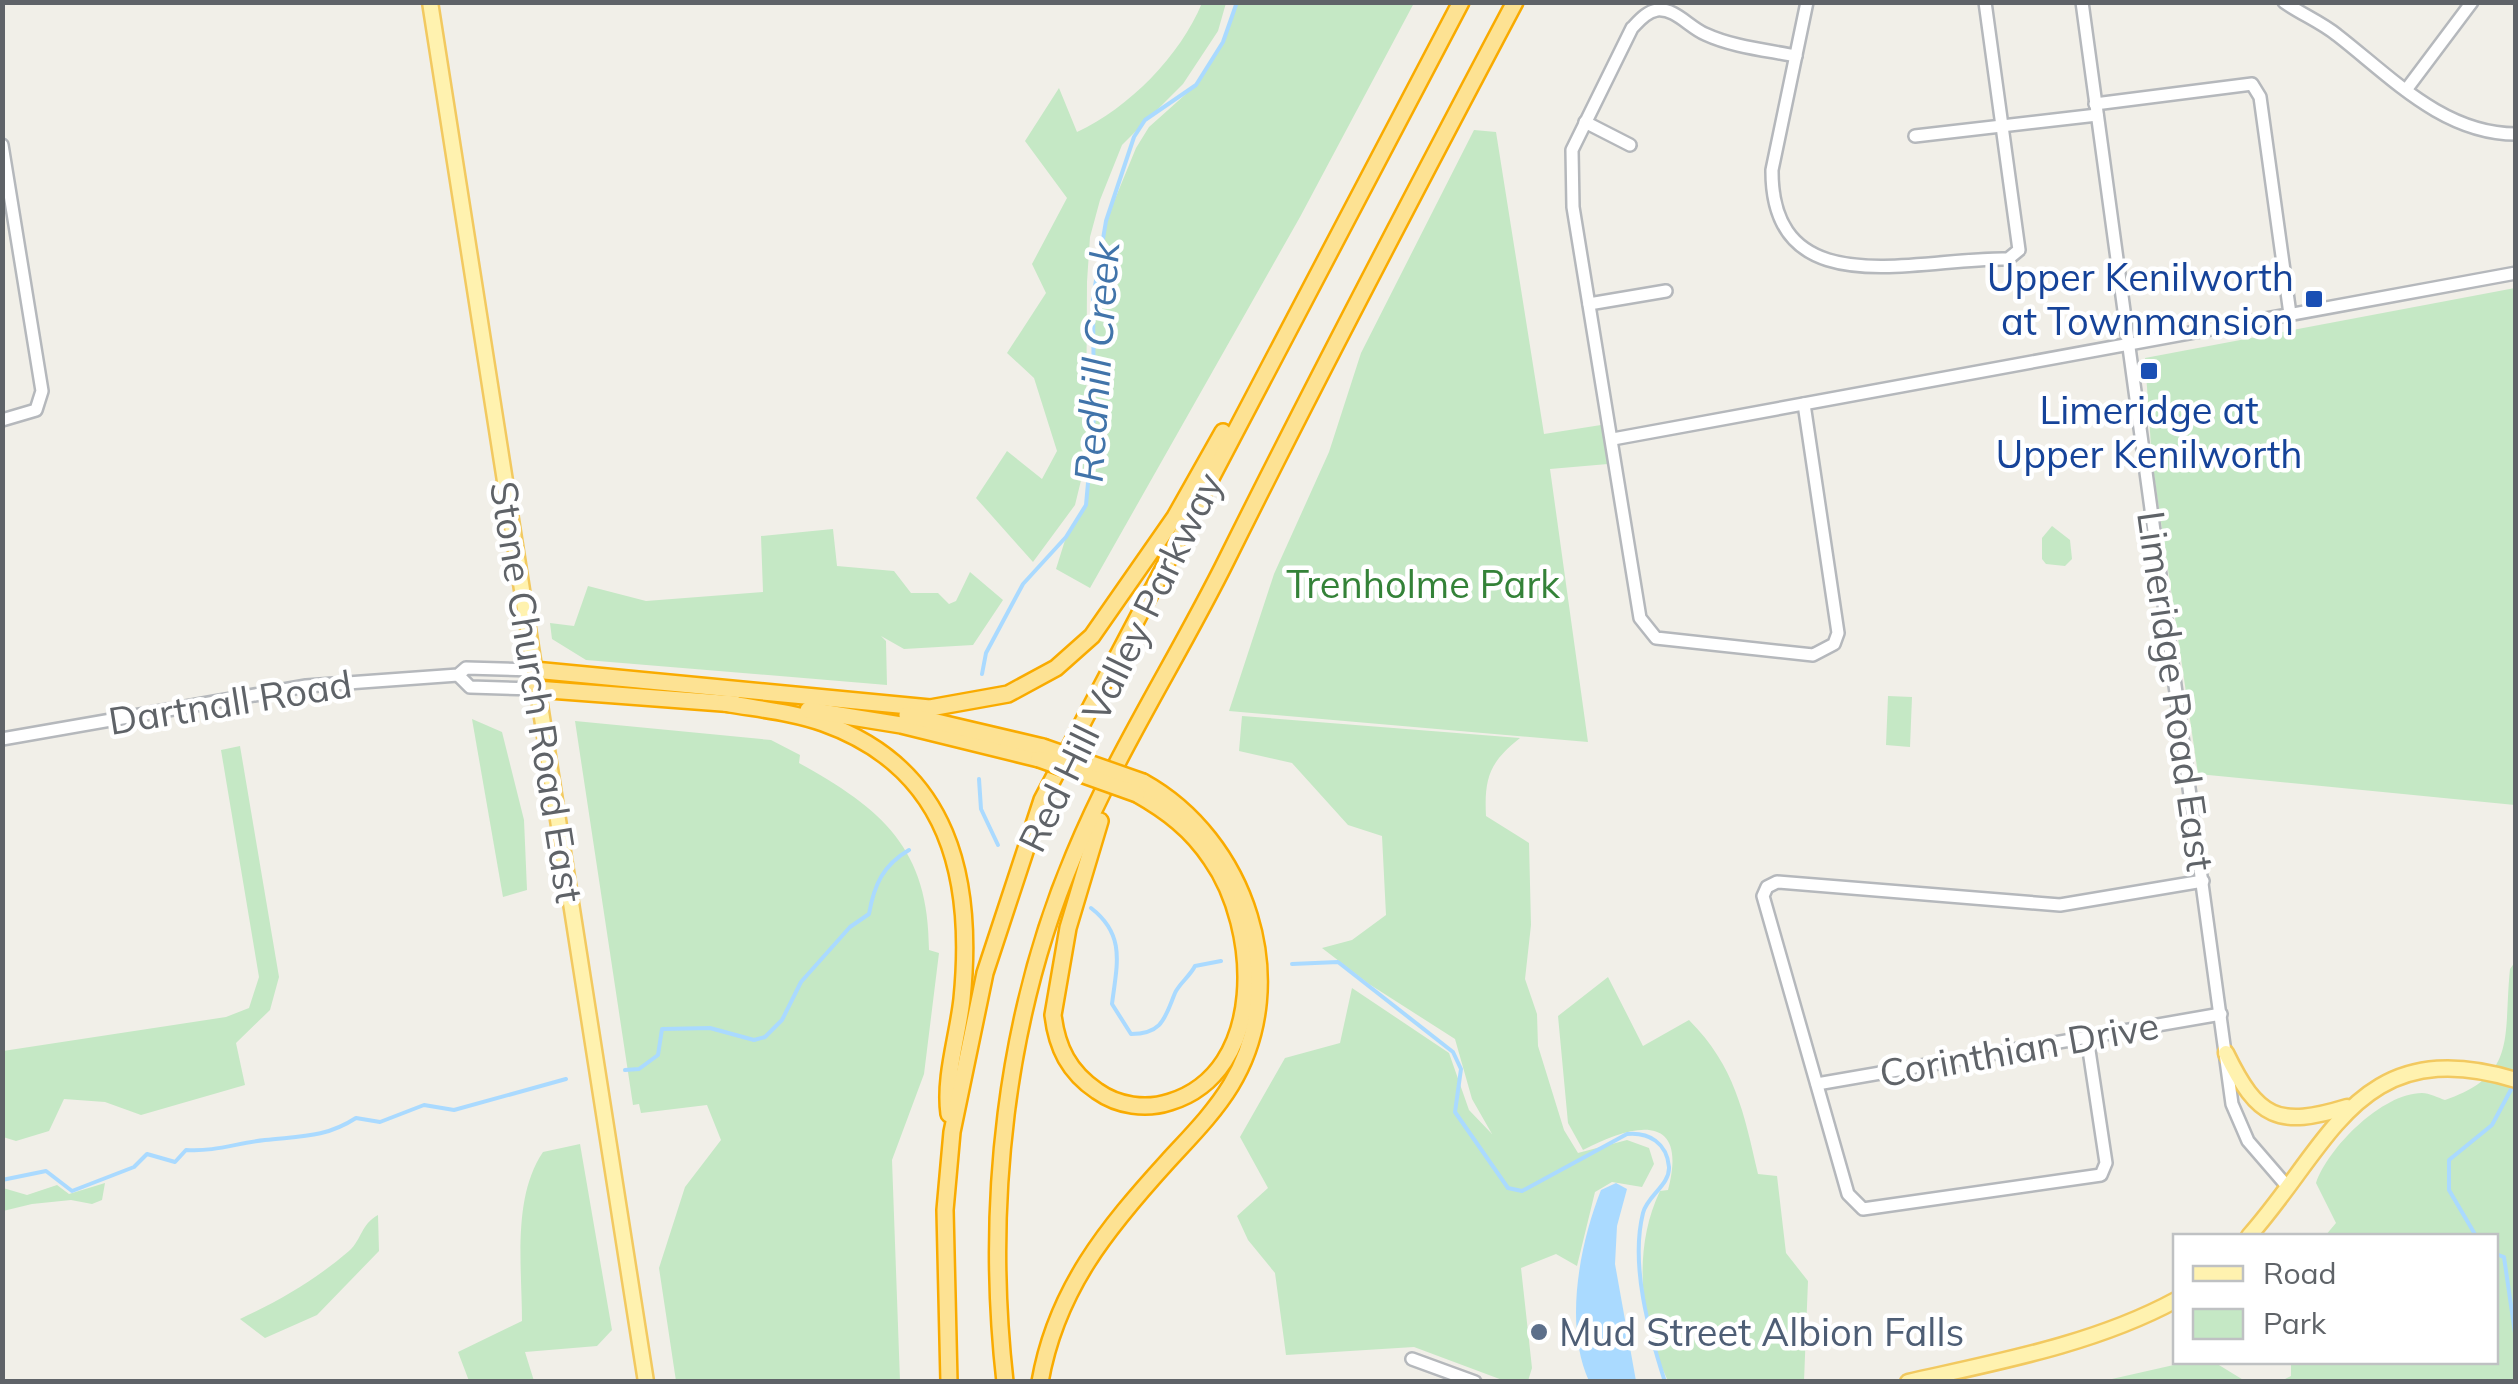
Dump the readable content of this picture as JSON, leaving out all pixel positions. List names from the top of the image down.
{
  "streets": {
    "highway": ["Red Hill Valley Parkway"],
    "main road": ["Stone Church Road East"],
    "street": ["Limeridge Road East", "Dartnall Road", "Corinthian Drive"]
  },
  "crossings": [
    ["Limeridge Road East", "Corinthian Drive"],
    ["Stone Church Road East", "Dartnall Road"]
  ],
  "water": ["Redhill Creek"],
  "parks": ["Trenholme Park"],
  "places": {
    "transit": ["Upper Kenilworth at Townmansion", "Limeridge at Upper Kenilworth"],
    "other": ["Mud Street Albion Falls"]
  },
  "legend": ["Road", "Park"]
}
